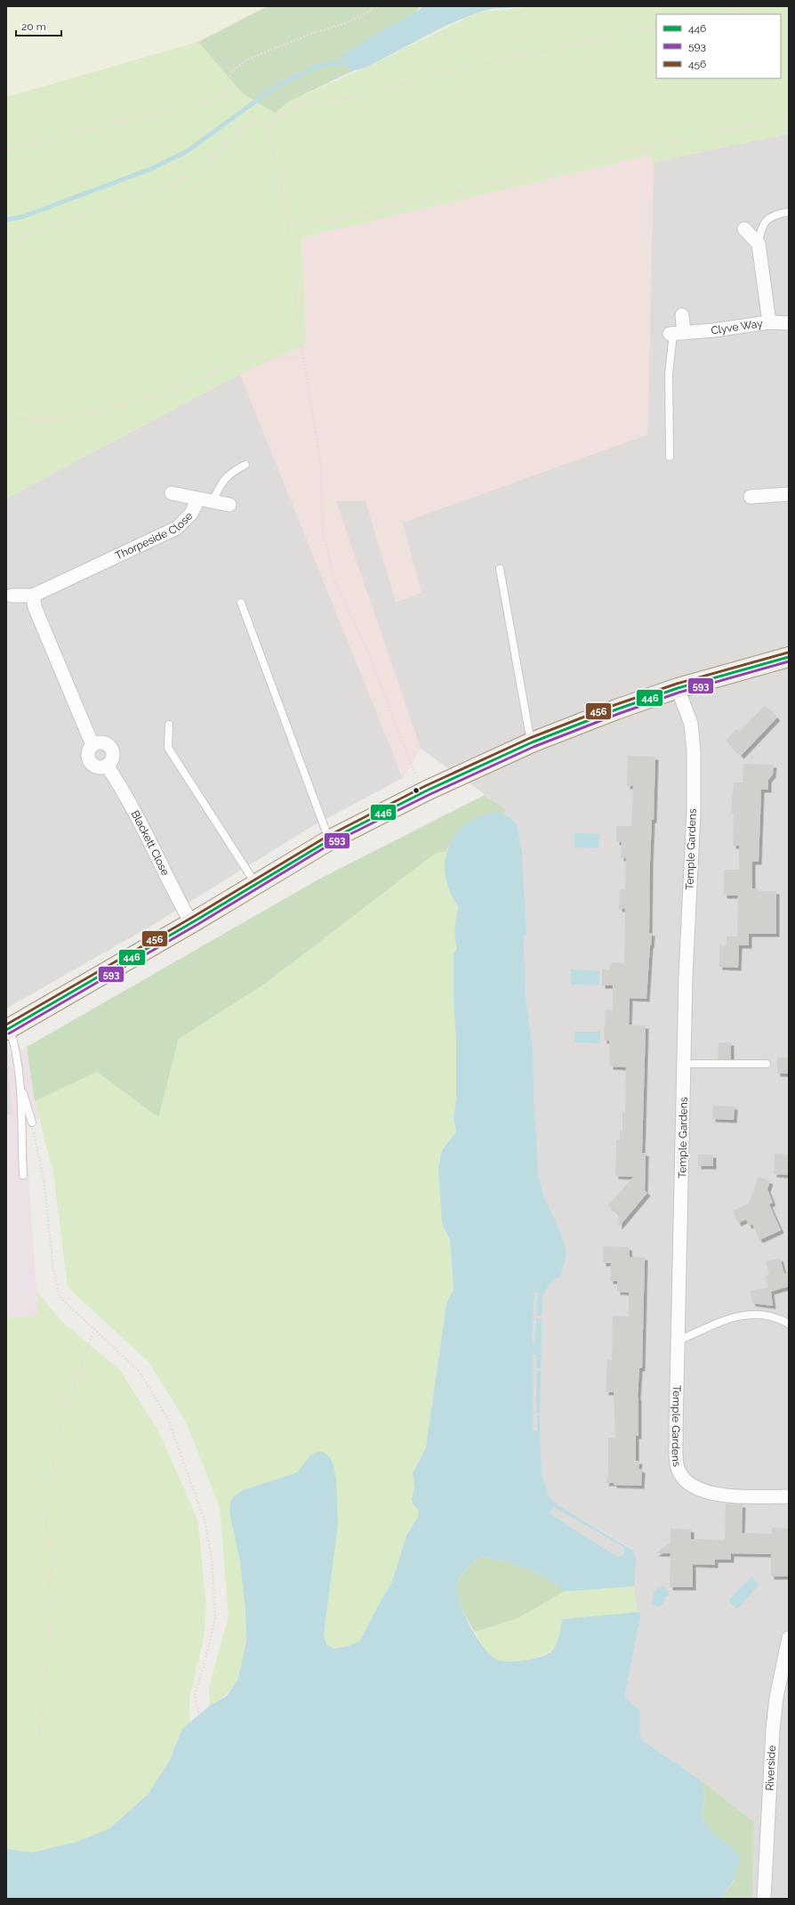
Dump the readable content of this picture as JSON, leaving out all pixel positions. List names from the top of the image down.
{
  "streets": {
    "street": [
      "Clyve Way",
      "Thorpeside Close",
      "Blackett Close",
      "Temple Gardens",
      "Riverside"
    ]
  },
  "lines": ["transit line 456", "transit line 446", "transit line 593"],
  "legend": ["446", "593", "456"],
  "scale_bar": "20 m"
}
